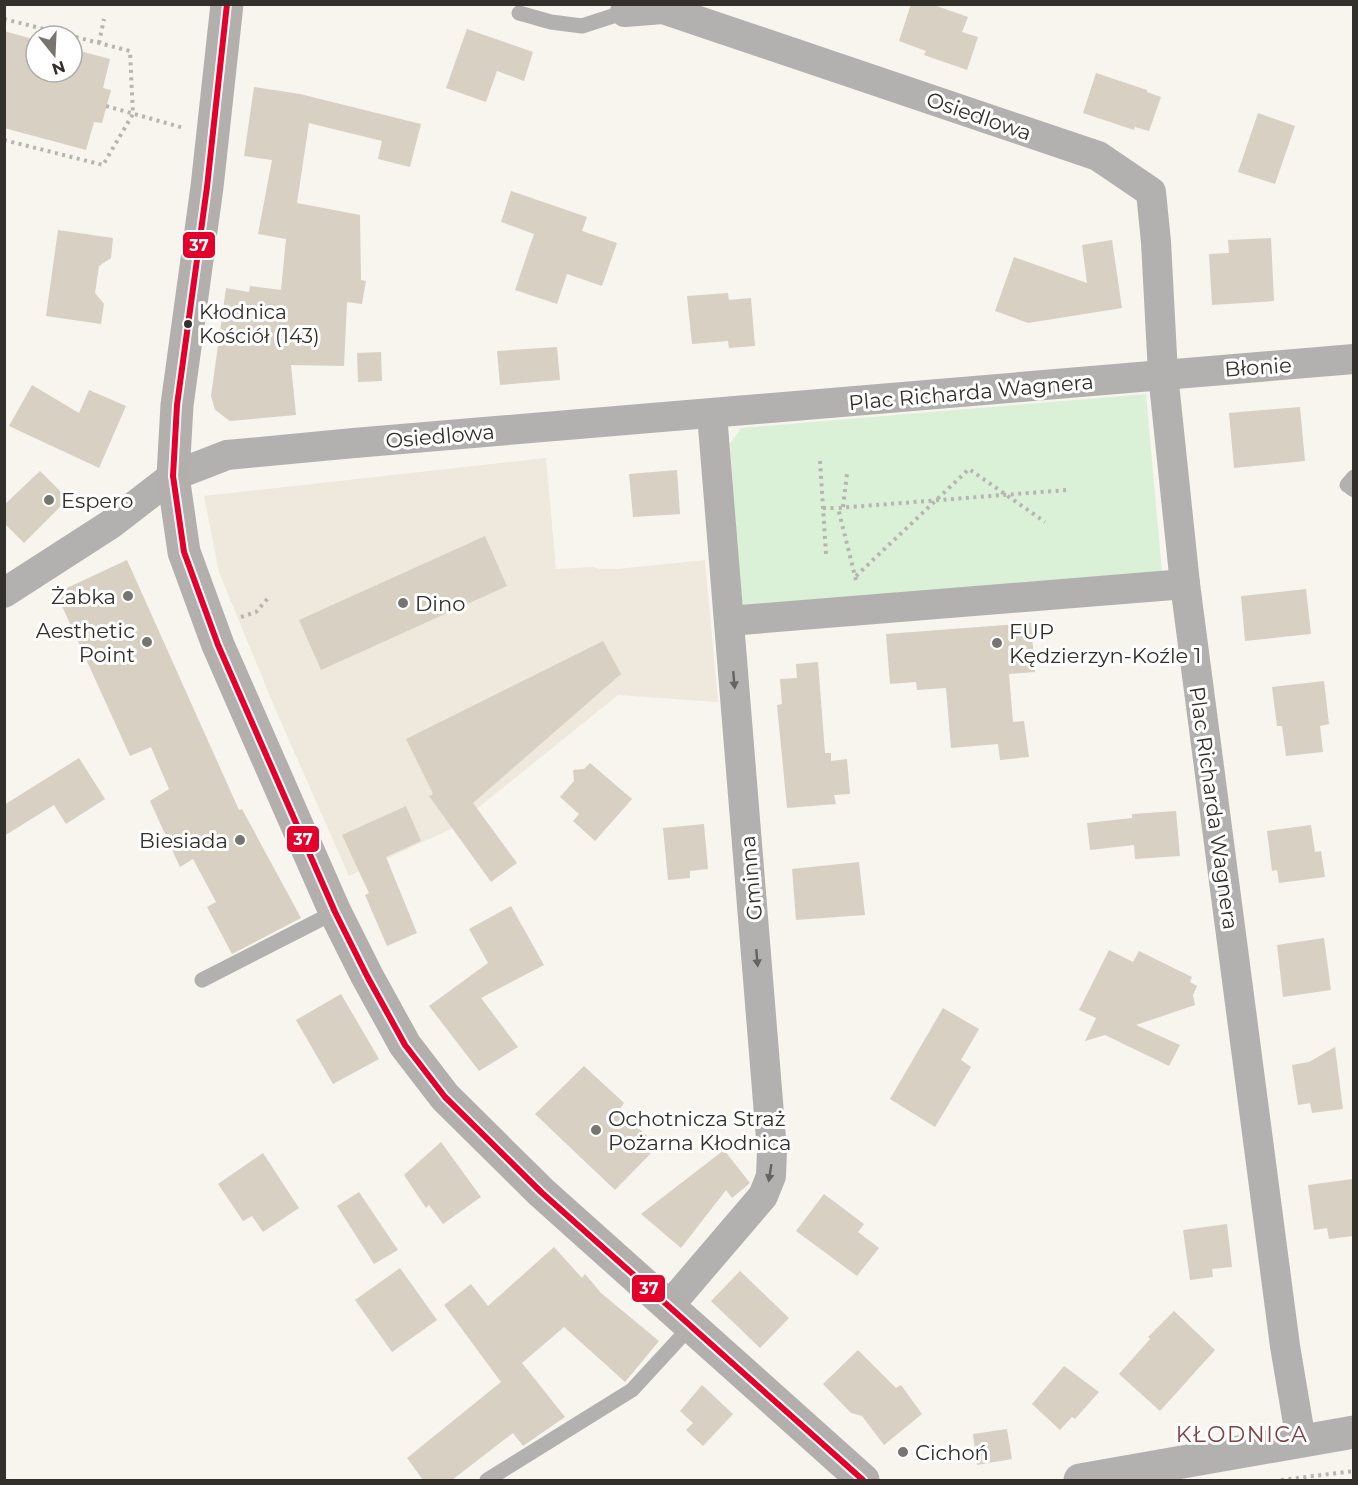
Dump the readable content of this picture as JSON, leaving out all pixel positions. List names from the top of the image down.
{
  "streets": {
    "street": [
      "Osiedlowa",
      "Błonie",
      "Plac Richarda Wagnera",
      "Gminna"
    ]
  },
  "crossings": [
    ["Osiedlowa", "Błonie"],
    ["Osiedlowa", "Plac Richarda Wagnera"],
    ["Osiedlowa", "Gminna"],
    ["Błonie", "Plac Richarda Wagnera"],
    ["Plac Richarda Wagnera", "Gminna"]
  ],
  "one_way": ["Gminna"],
  "districts": ["KŁODNICA"],
  "places": [
    "Kłodnica Kościół (143)",
    "Espero",
    "Żabka",
    "Dino",
    "Aesthetic Point",
    "FUP Kędzierzyn-Koźle 1",
    "Biesiada",
    "Ochotnicza Straż Pożarna Kłodnica",
    "Cichoń"
  ],
  "lines": ["transit line 37"],
  "north": "bottom"
}
